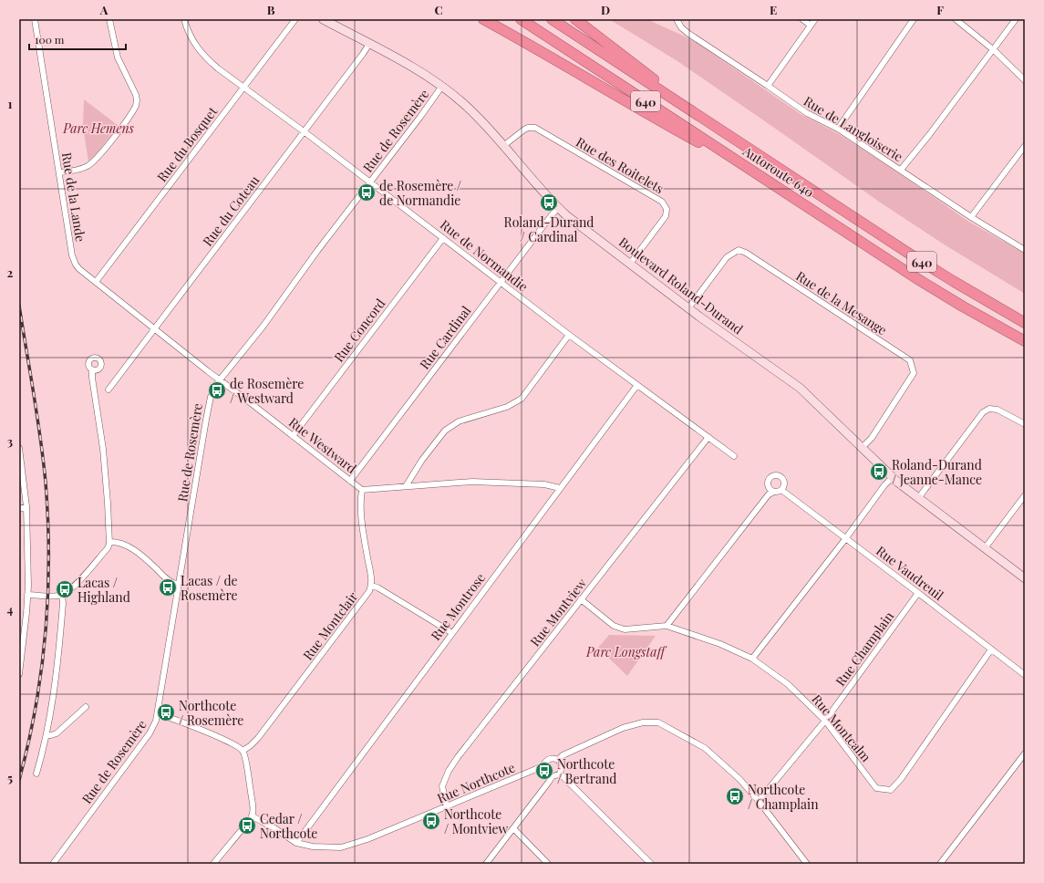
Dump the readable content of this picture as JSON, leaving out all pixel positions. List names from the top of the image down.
{
  "streets": {
    "highway": ["640", "Autoroute 640"],
    "street": [
      "Rue de Langloiserie",
      "Rue de Rosemère",
      "Rue du Bosquet",
      "Rue des Roitelets",
      "Rue de la Lande",
      "Rue du Coteau",
      "Rue de Normandie",
      "Boulevard Roland-Durand",
      "Rue de la Mesange",
      "Rue Concord",
      "Rue Cardinal",
      "Rue Westward",
      "Rue Vaudreuil",
      "Rue Montrose",
      "Rue Montview",
      "Rue Montclair",
      "Rue Champlain",
      "Rue Montcalm",
      "Rue Northcote"
    ]
  },
  "crossings": [
    ["Rue de Rosemère", "Rue de Normandie"],
    ["Rue de Rosemère", "Boulevard Roland-Durand"],
    ["Rue de Rosemère", "Rue Westward"],
    ["Rue du Bosquet", "Rue de la Lande"],
    ["Rue du Bosquet", "Rue de Normandie"],
    ["Rue du Bosquet", "Rue Westward"],
    ["Rue des Roitelets", "Boulevard Roland-Durand"],
    ["Rue de la Lande", "Rue Westward"],
    ["Rue du Coteau", "Rue de Normandie"],
    ["Rue du Coteau", "Boulevard Roland-Durand"],
    ["Rue du Coteau", "Rue Westward"],
    ["Rue de Normandie", "Rue Concord"],
    ["Rue de Normandie", "Rue Cardinal"],
    ["Rue de Normandie", "Rue Montrose"],
    ["Rue de Normandie", "Rue Montview"],
    ["Boulevard Roland-Durand", "Rue de la Mesange"],
    ["Boulevard Roland-Durand", "Rue Cardinal"],
    ["Rue Concord", "Rue Westward"],
    ["Rue Cardinal", "Rue Westward"],
    ["Rue Westward", "Rue Montrose"],
    ["Rue Westward", "Rue Montclair"],
    ["Rue Vaudreuil", "Rue Champlain"],
    ["Rue Vaudreuil", "Rue Montcalm"],
    ["Rue Montrose", "Rue Northcote"],
    ["Rue Montview", "Rue Montcalm"],
    ["Rue Montview", "Rue Northcote"],
    ["Rue Champlain", "Rue Montcalm"],
    ["Rue Champlain", "Rue Northcote"]
  ],
  "parks": ["Parc Hemens", "Parc Longstaff"],
  "places": {
    "bus stop": [
      "de Rosemère / de Normandie",
      "Roland-Durand / Cardinal",
      "de Rosemère / Westward",
      "Roland-Durand / Jeanne-Mance",
      "Lacas / de Rosemère",
      "Lacas / Highland",
      "Northcote / Rosemère",
      "Northcote / Bertrand",
      "Northcote / Champlain",
      "Northcote / Montview",
      "Cedar / Northcote"
    ]
  },
  "scale_bar": "100 m",
  "grid": {
    "columns": [
      "A",
      "B",
      "C",
      "D",
      "E",
      "F"
    ],
    "rows": [
      "1",
      "2",
      "3",
      "4",
      "5"
    ]
  }
}
